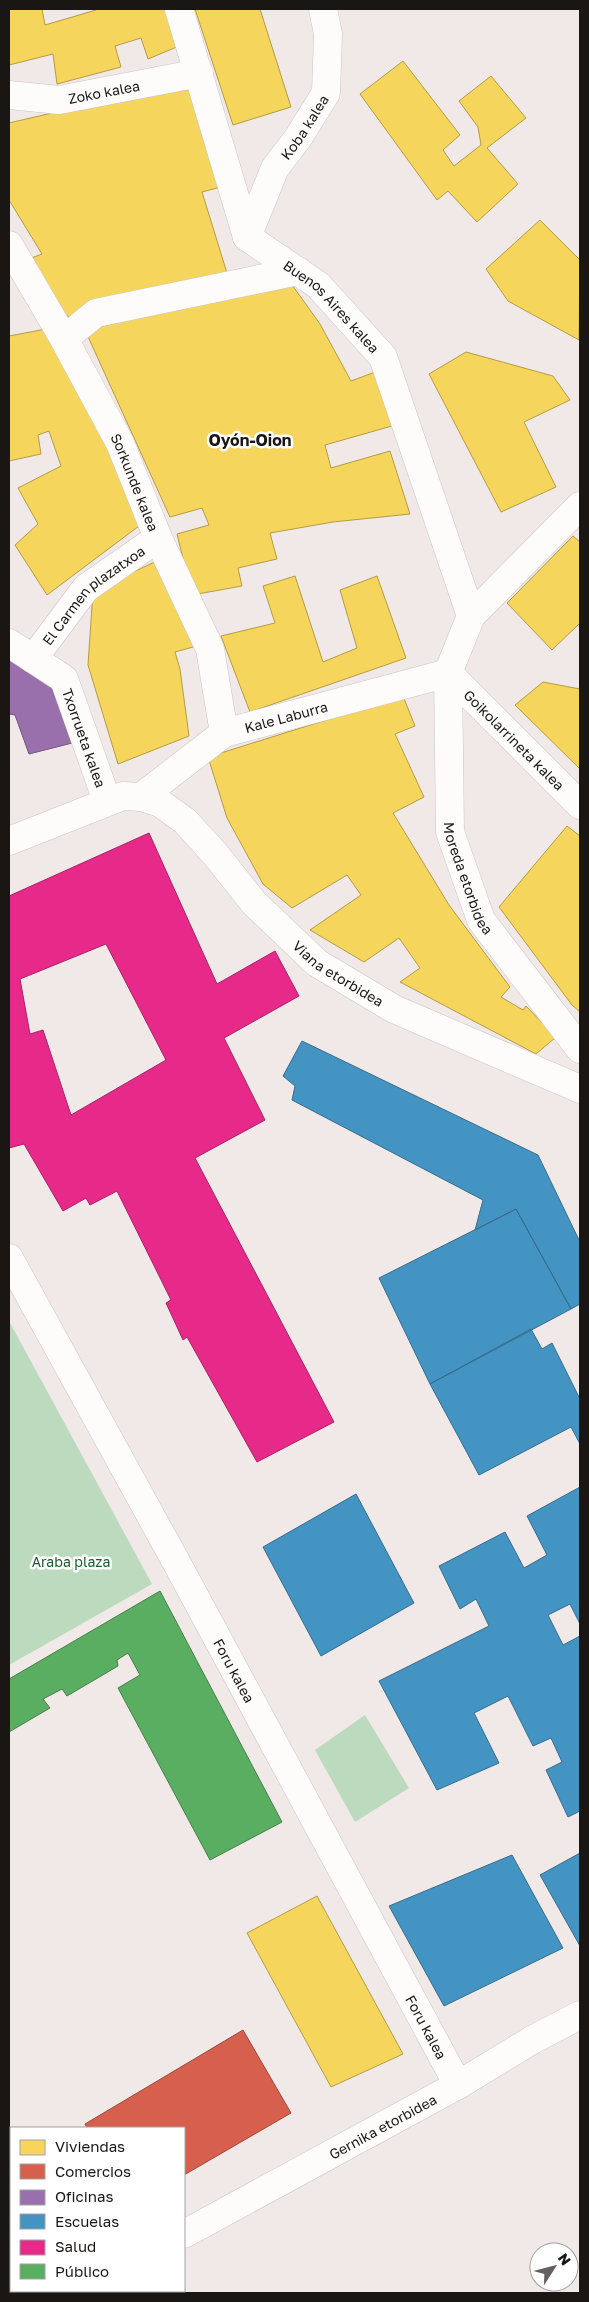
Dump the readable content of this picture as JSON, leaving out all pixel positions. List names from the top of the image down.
{
  "streets": {
    "street": [
      "Zoko kalea",
      "Koba kalea",
      "Buenos Aires kalea",
      "Sorkunde kalea",
      "El Carmen plazatxoa",
      "Kale Laburra",
      "Txorrueta kalea",
      "Goikolarrineta kalea",
      "Moreda etorbidea",
      "Viana etorbidea",
      "Foru kalea",
      "Gernika etorbidea"
    ]
  },
  "crossings": [
    ["Koba kalea", "Buenos Aires kalea"],
    ["Sorkunde kalea", "El Carmen plazatxoa"],
    ["Sorkunde kalea", "Kale Laburra"],
    ["El Carmen plazatxoa", "Txorrueta kalea"],
    ["Kale Laburra", "Goikolarrineta kalea"],
    ["Kale Laburra", "Moreda etorbidea"],
    ["Kale Laburra", "Viana etorbidea"],
    ["Goikolarrineta kalea", "Moreda etorbidea"],
    ["Foru kalea", "Gernika etorbidea"]
  ],
  "districts": ["Oyón-Oion"],
  "parks": ["Araba plaza"],
  "legend": [
    "Viviendas",
    "Comercios",
    "Oficinas",
    "Escuelas",
    "Salud",
    "Público"
  ],
  "north": "top right"
}
